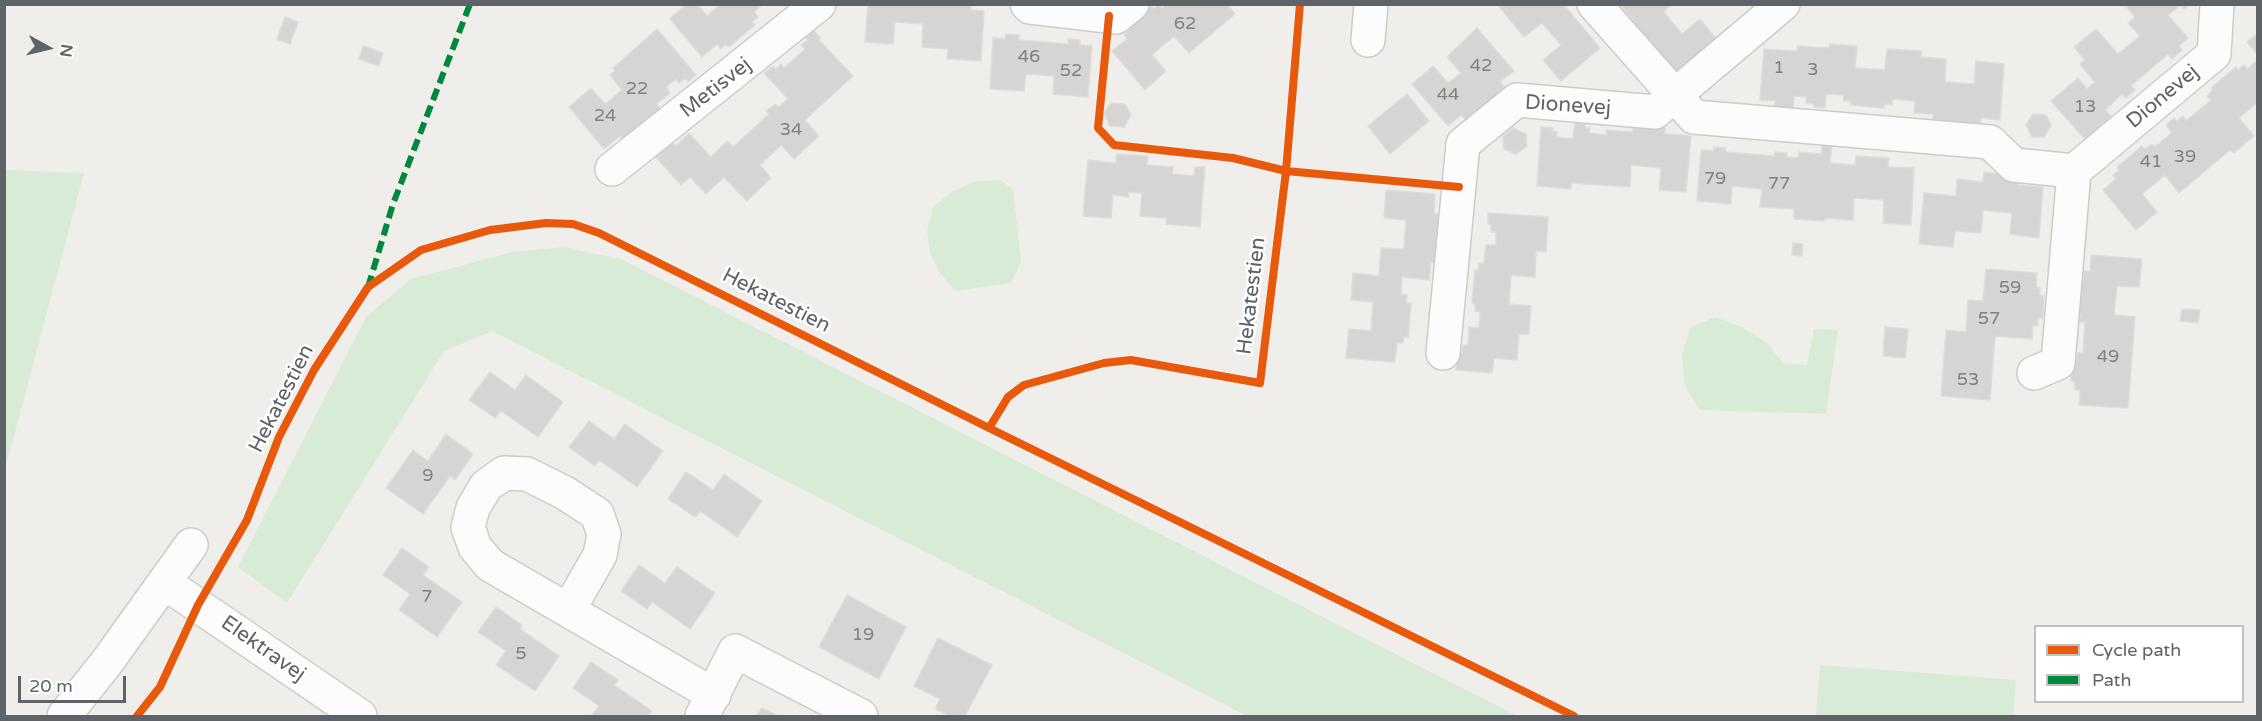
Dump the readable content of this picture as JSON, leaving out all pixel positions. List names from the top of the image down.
{
  "streets": {
    "street": ["Metisvej", "Dionevej", "Elektravej"],
    "cycle path": ["Hekatestien"]
  },
  "house_numbers": [
    "62",
    "46",
    "42",
    "1",
    "3",
    "52",
    "22",
    "44",
    "13",
    "24",
    "34",
    "39",
    "41",
    "79",
    "77",
    "59",
    "57",
    "49",
    "53",
    "9",
    "7",
    "19",
    "5"
  ],
  "legend": ["Cycle path", "Path"],
  "scale_bar": "20 m",
  "north": "right"
}
